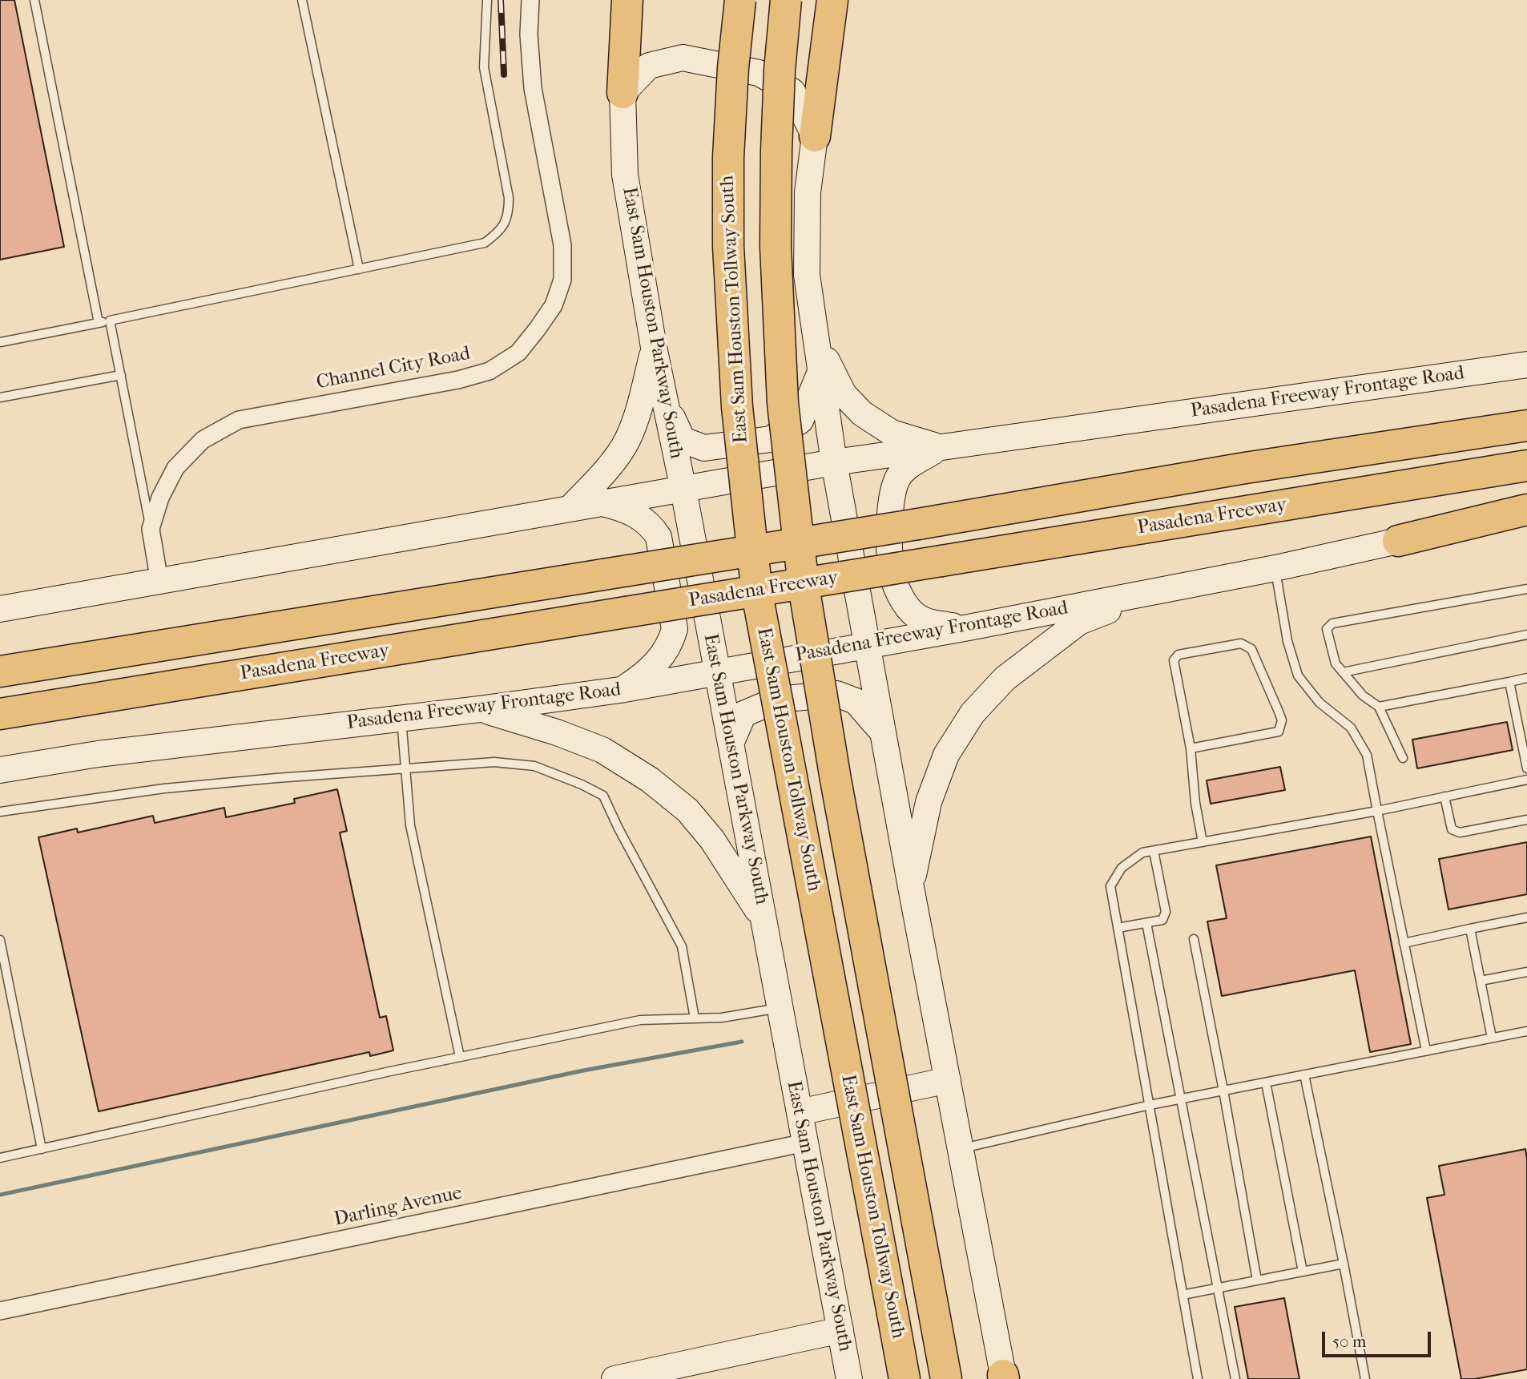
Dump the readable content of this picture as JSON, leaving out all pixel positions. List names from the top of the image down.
{
  "streets": {
    "highway": ["East Sam Houston Tollway South", "Pasadena Freeway"],
    "main road": ["East Sam Houston Parkway South", "Pasadena Freeway Frontage Road"],
    "street": ["Channel City Road", "Darling Avenue"]
  },
  "crossings": [
    ["East Sam Houston Parkway South", "Pasadena Freeway Frontage Road"],
    ["East Sam Houston Parkway South", "Darling Avenue"],
    ["Channel City Road", "Pasadena Freeway Frontage Road"]
  ],
  "scale_bar": "50 m"
}
